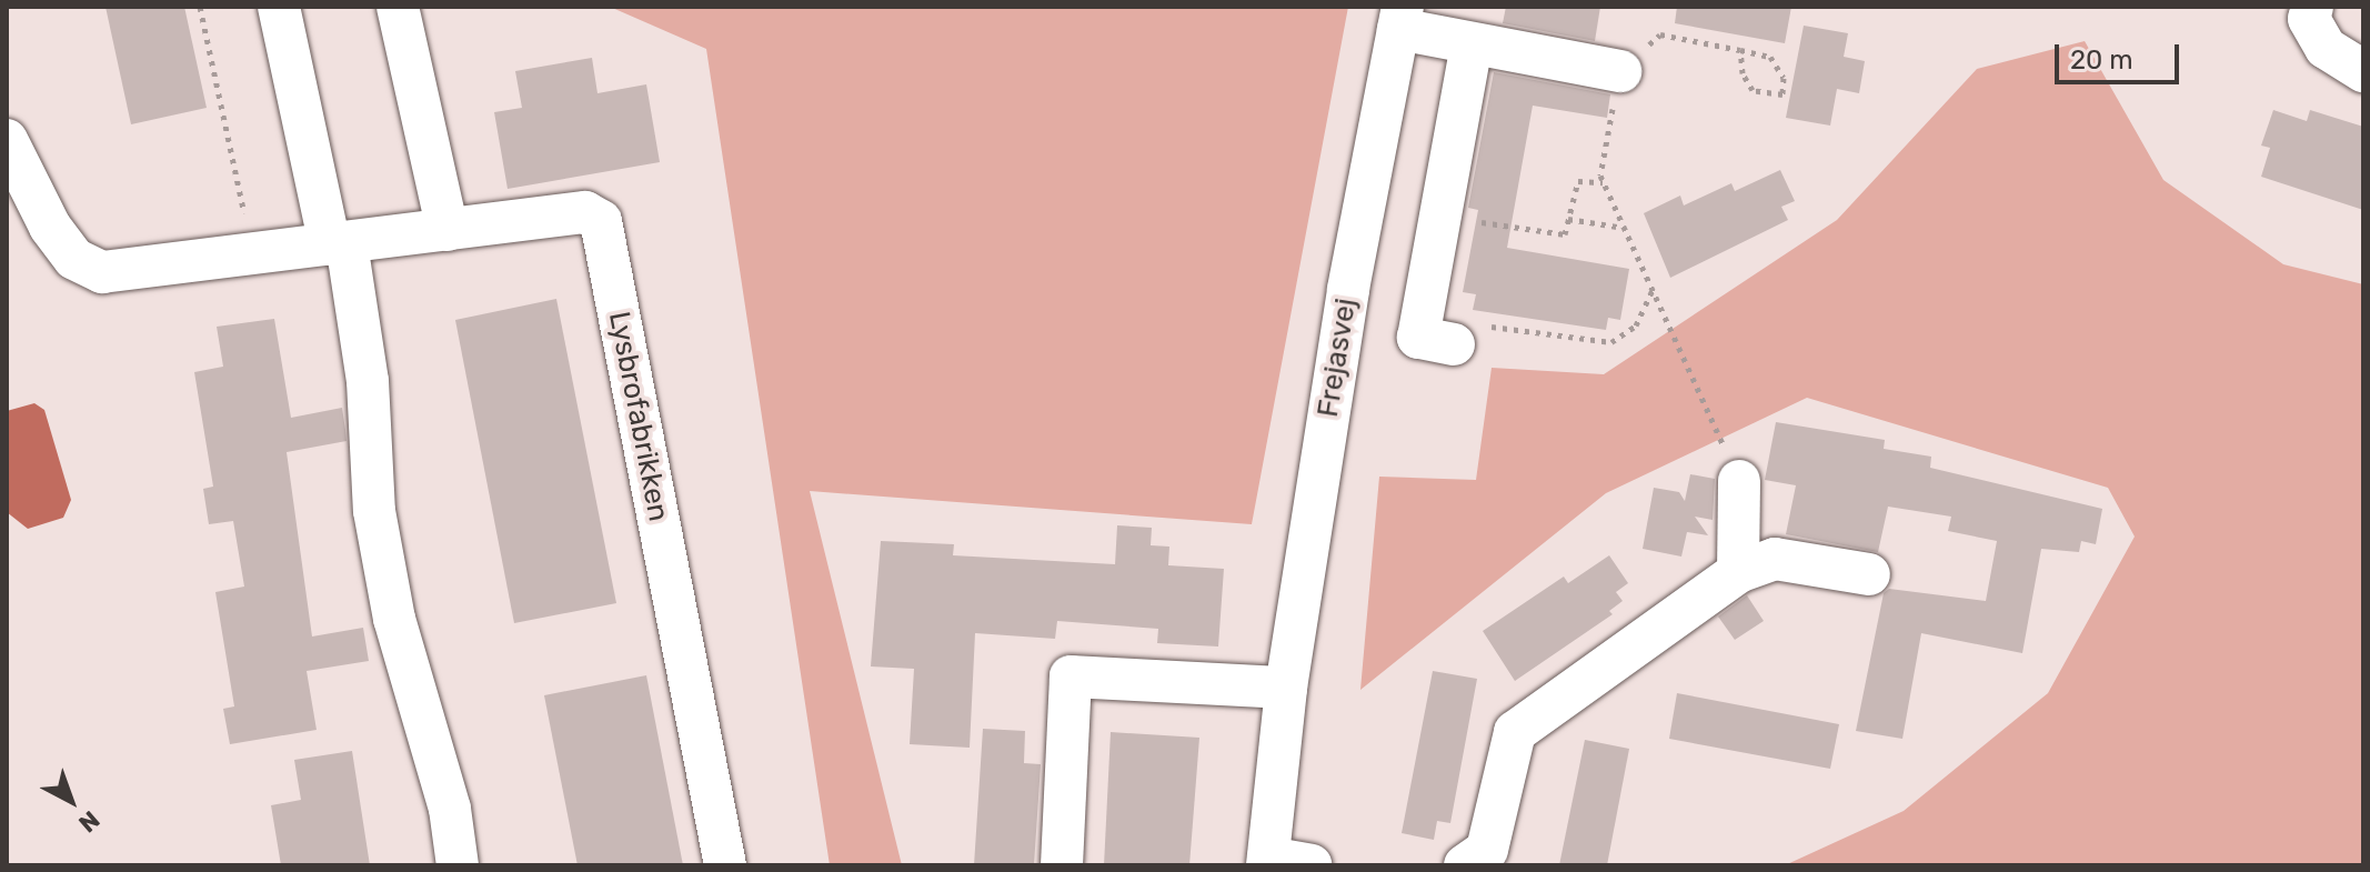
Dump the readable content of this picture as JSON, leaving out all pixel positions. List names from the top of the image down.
{
  "streets": {
    "street": ["Frejasvej", "Lysbrofabrikken"]
  },
  "scale_bar": "20 m",
  "north": "bottom right"
}
